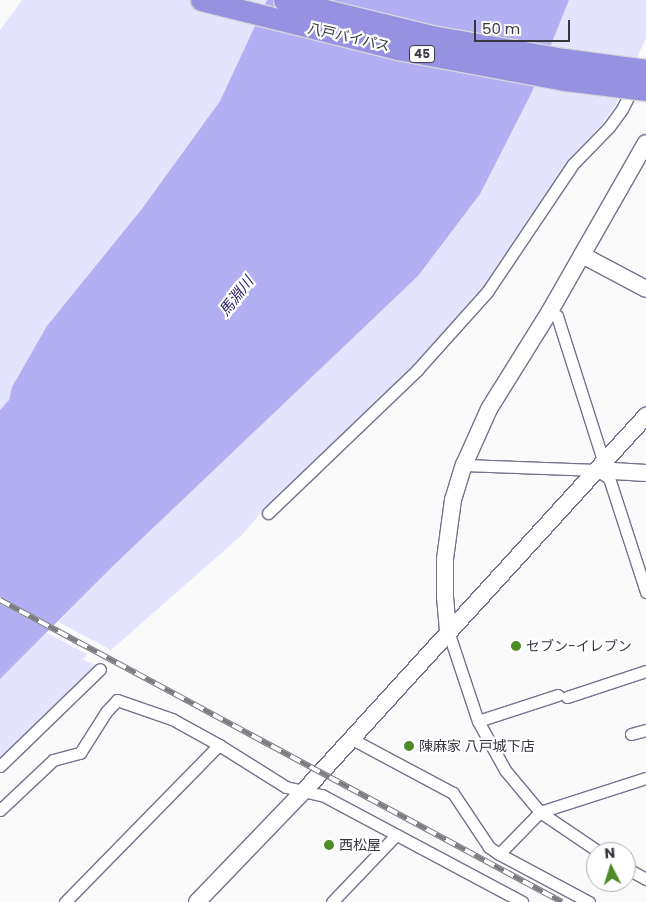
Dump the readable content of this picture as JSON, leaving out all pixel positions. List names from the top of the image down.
{
  "streets": {
    "highway": ["八戸バイパス", "45"]
  },
  "water": ["馬淵川"],
  "places": ["セブン-イレブン", "陳麻家 八戸城下店", "西松屋"],
  "scale_bar": "50 m",
  "north": "top"
}
